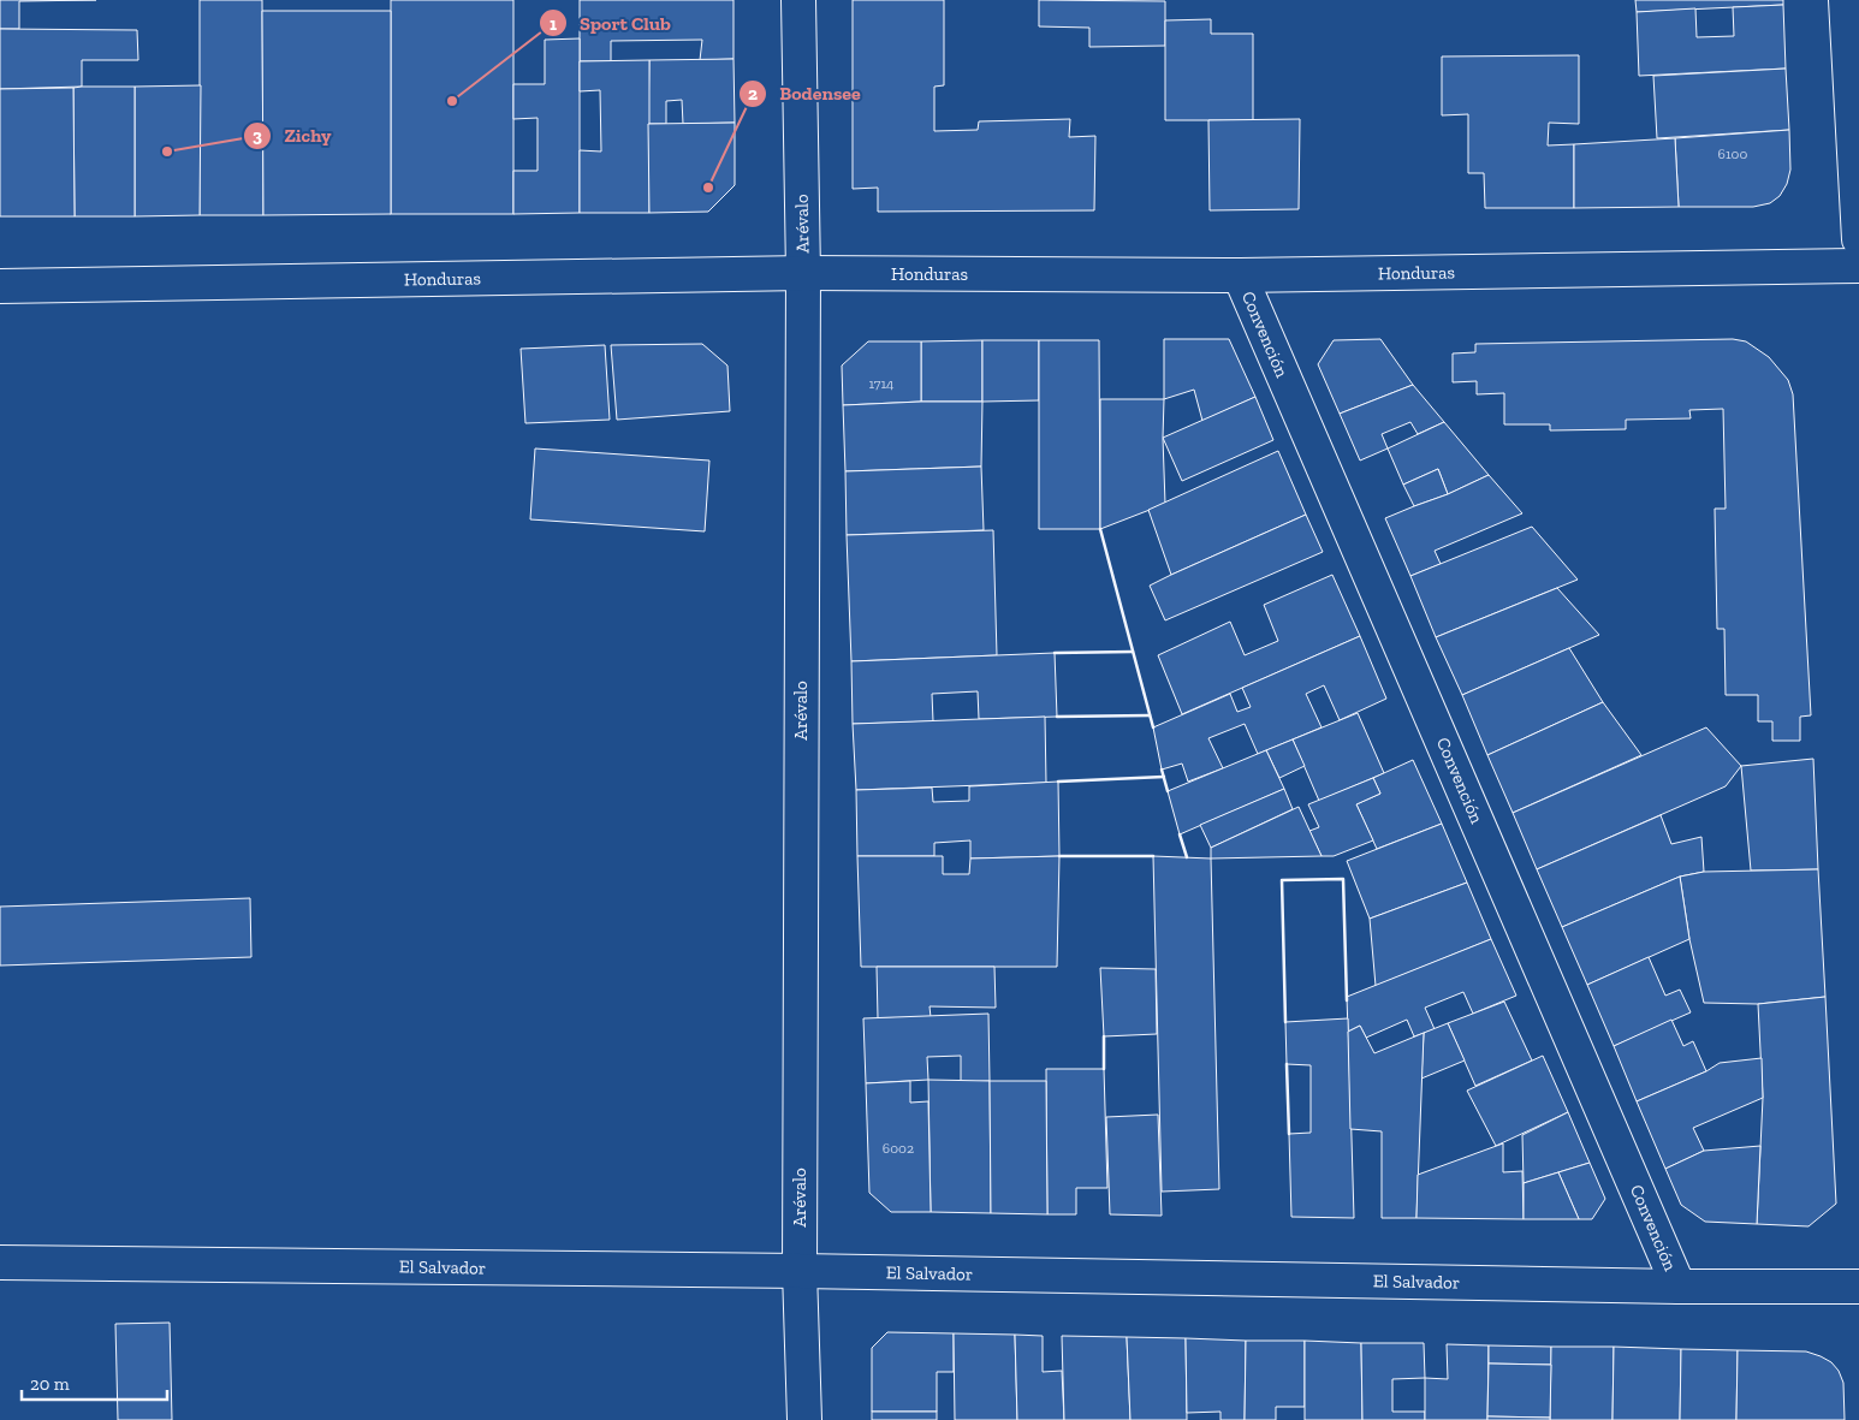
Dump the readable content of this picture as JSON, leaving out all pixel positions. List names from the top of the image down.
{
  "streets": {
    "street": [
      "Arévalo",
      "Honduras",
      "Convención",
      "El Salvador"
    ]
  },
  "crossings": [
    ["Arévalo", "Honduras"],
    ["Arévalo", "El Salvador"],
    ["Honduras", "Convención"],
    ["Convención", "El Salvador"]
  ],
  "places": ["Sport Club", "Zichy", "Bodensee"],
  "house_numbers": ["6100", "1714", "6002"],
  "scale_bar": "20 m"
}
